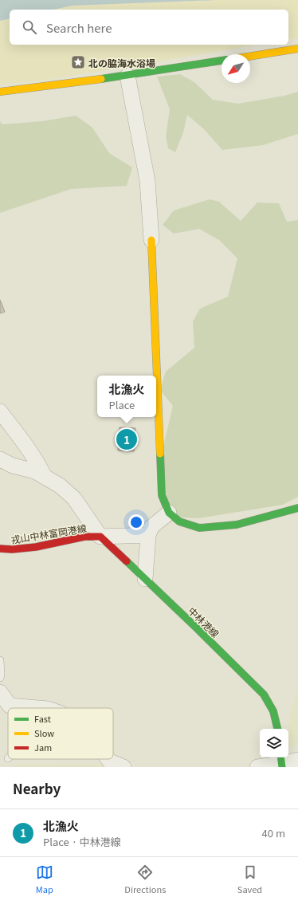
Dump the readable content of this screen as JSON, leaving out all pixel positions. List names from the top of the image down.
{
  "streets": {
    "main road": ["戎山中林富岡港線", "中林港線"]
  },
  "crossings": [
    ["戎山中林富岡港線", "中林港線"]
  ],
  "places": {
    "place": ["北の脇海水浴場"]
  },
  "legend": ["Fast", "Slow", "Jam"],
  "north": "bottom left",
  "page": {
    "search": "Search here",
    "popup": ["北漁火", "Place"],
    "pins": "1",
    "heading": "Nearby",
    "list": [
      {
        "mark": "1",
        "name": "北漁火",
        "note": "Place · 中林港線",
        "value": "40 m"
      }
    ],
    "nav": ["Map", "Directions", "Saved"]
  }
}
